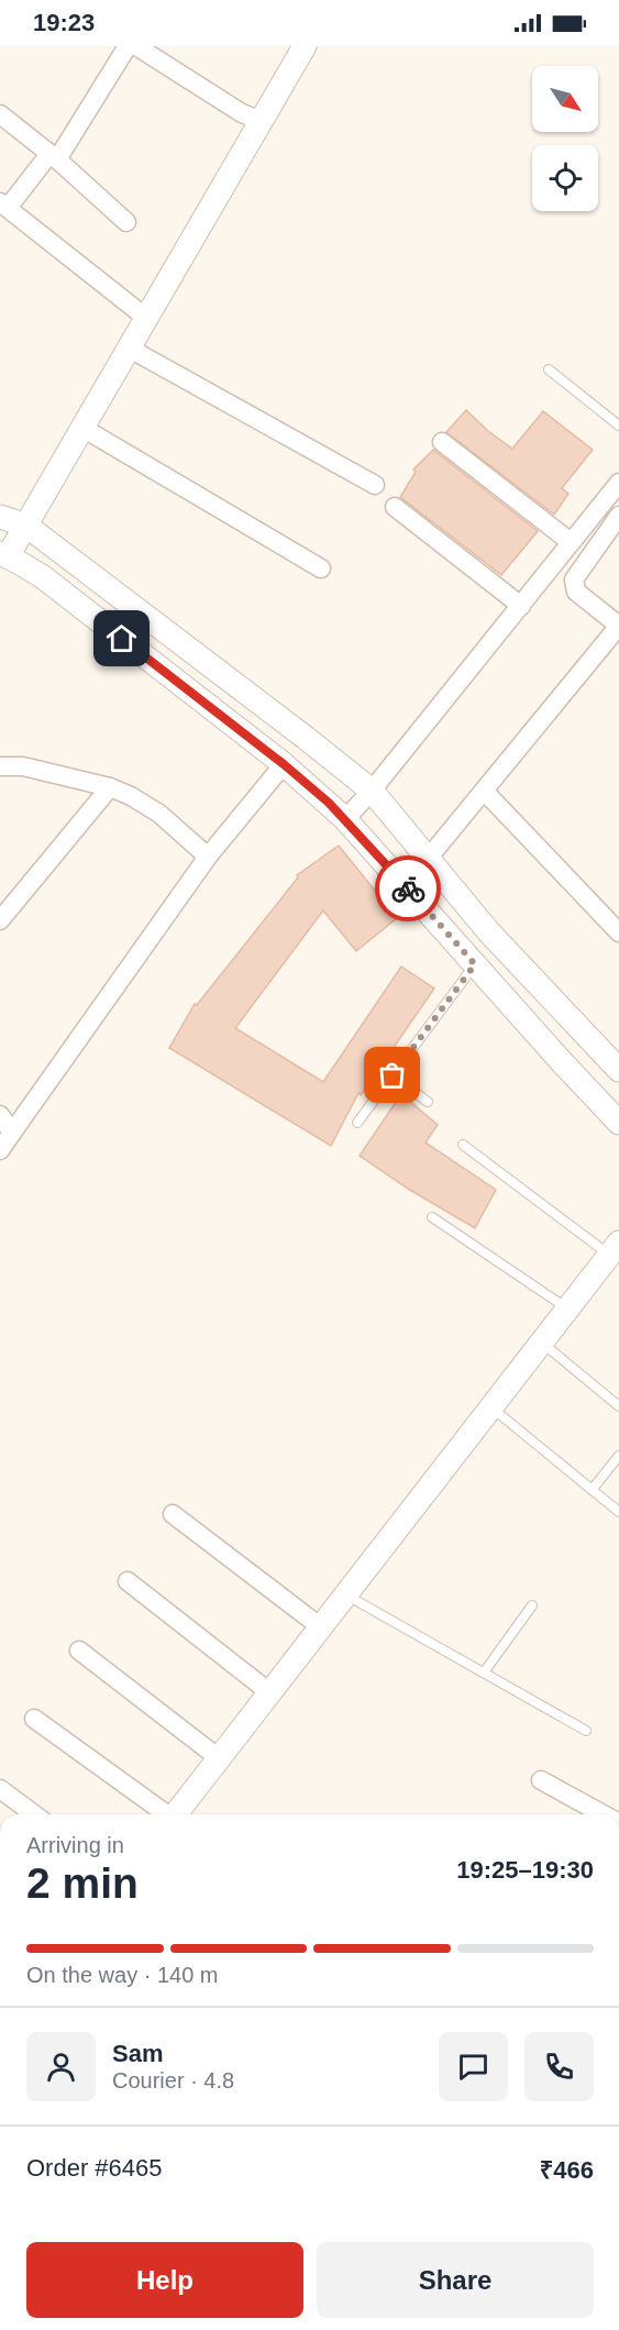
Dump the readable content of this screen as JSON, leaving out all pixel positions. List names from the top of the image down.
{
  "north": "bottom right",
  "page": {
    "status": "19:23",
    "heading": ["2 min", "Arriving in", "19:25–19:30"],
    "panel": [
      "Sam",
      "Courier · 4.8",
      "Order #6465",
      "₹466"
    ],
    "bar": "On the way · 140 m",
    "buttons": ["Help", "Share"]
  }
}
